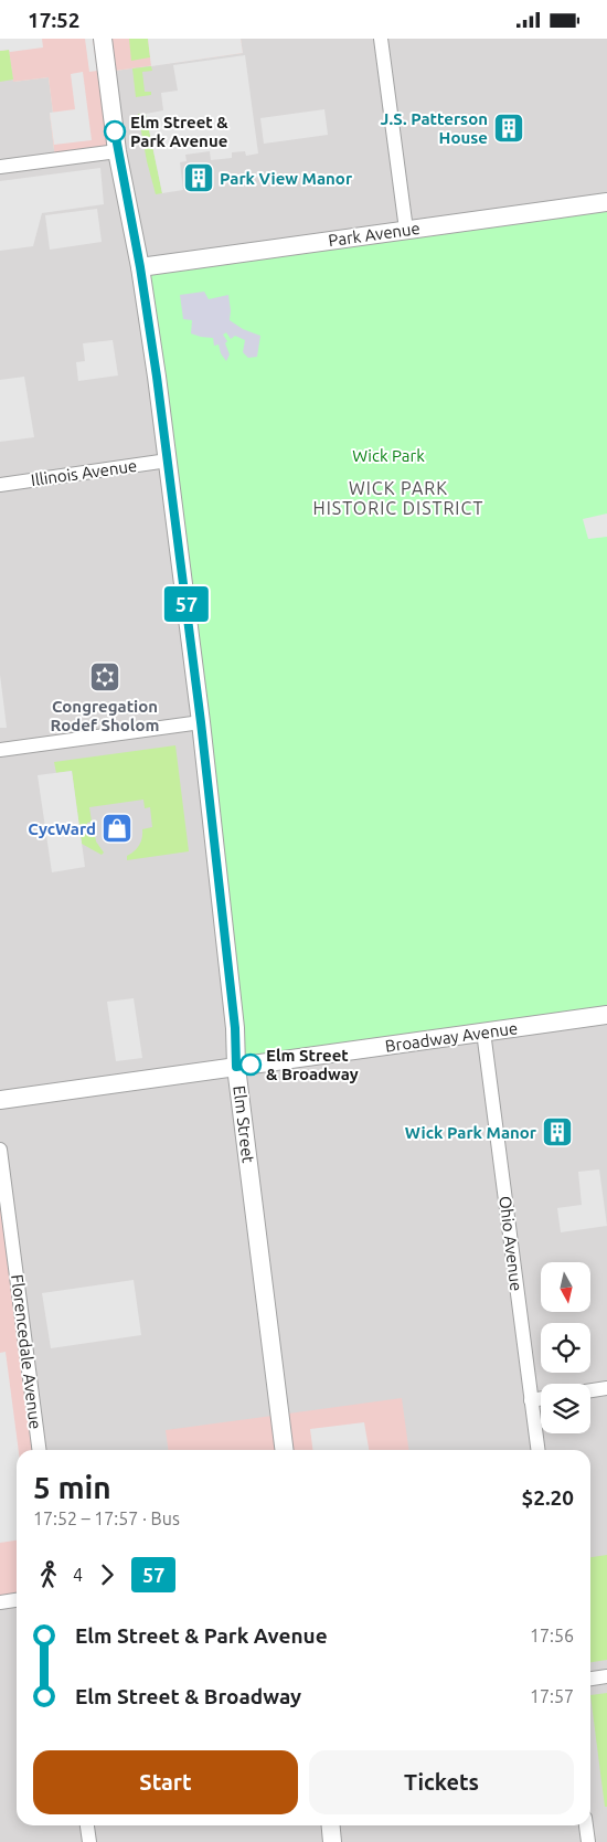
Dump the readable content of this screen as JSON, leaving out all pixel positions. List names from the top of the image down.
{
  "streets": {
    "street": [
      "Park Avenue",
      "Illinois Avenue",
      "Broadway Avenue",
      "Elm Street",
      "Ohio Avenue",
      "Florencedale Avenue"
    ]
  },
  "crossings": [
    ["Park Avenue", "Elm Street"],
    ["Illinois Avenue", "Elm Street"],
    ["Broadway Avenue", "Elm Street"],
    ["Broadway Avenue", "Ohio Avenue"]
  ],
  "districts": ["WICK PARK HISTORIC DISTRICT"],
  "parks": ["Wick Park"],
  "places": {
    "building": ["J.S. Patterson House", "Park View Manor", "Wick Park Manor"],
    "other": ["Elm Street & Park Avenue", "Elm Street & Broadway"],
    "synagogue": ["Congregation Rodef Sholom"],
    "shop": ["CycWard"]
  },
  "lines": ["bus line 57"],
  "north": "bottom",
  "page": {
    "status": "17:52",
    "on_map": "57",
    "heading": ["5 min", "17:52 – 17:57 · Bus", "$2.20"],
    "legs": ["4", "57"],
    "list": [
      {
        "name": "Elm Street & Park Avenue",
        "value": "17:56"
      },
      {
        "name": "Elm Street & Broadway",
        "value": "17:57"
      }
    ],
    "buttons": ["Start", "Tickets"]
  }
}
